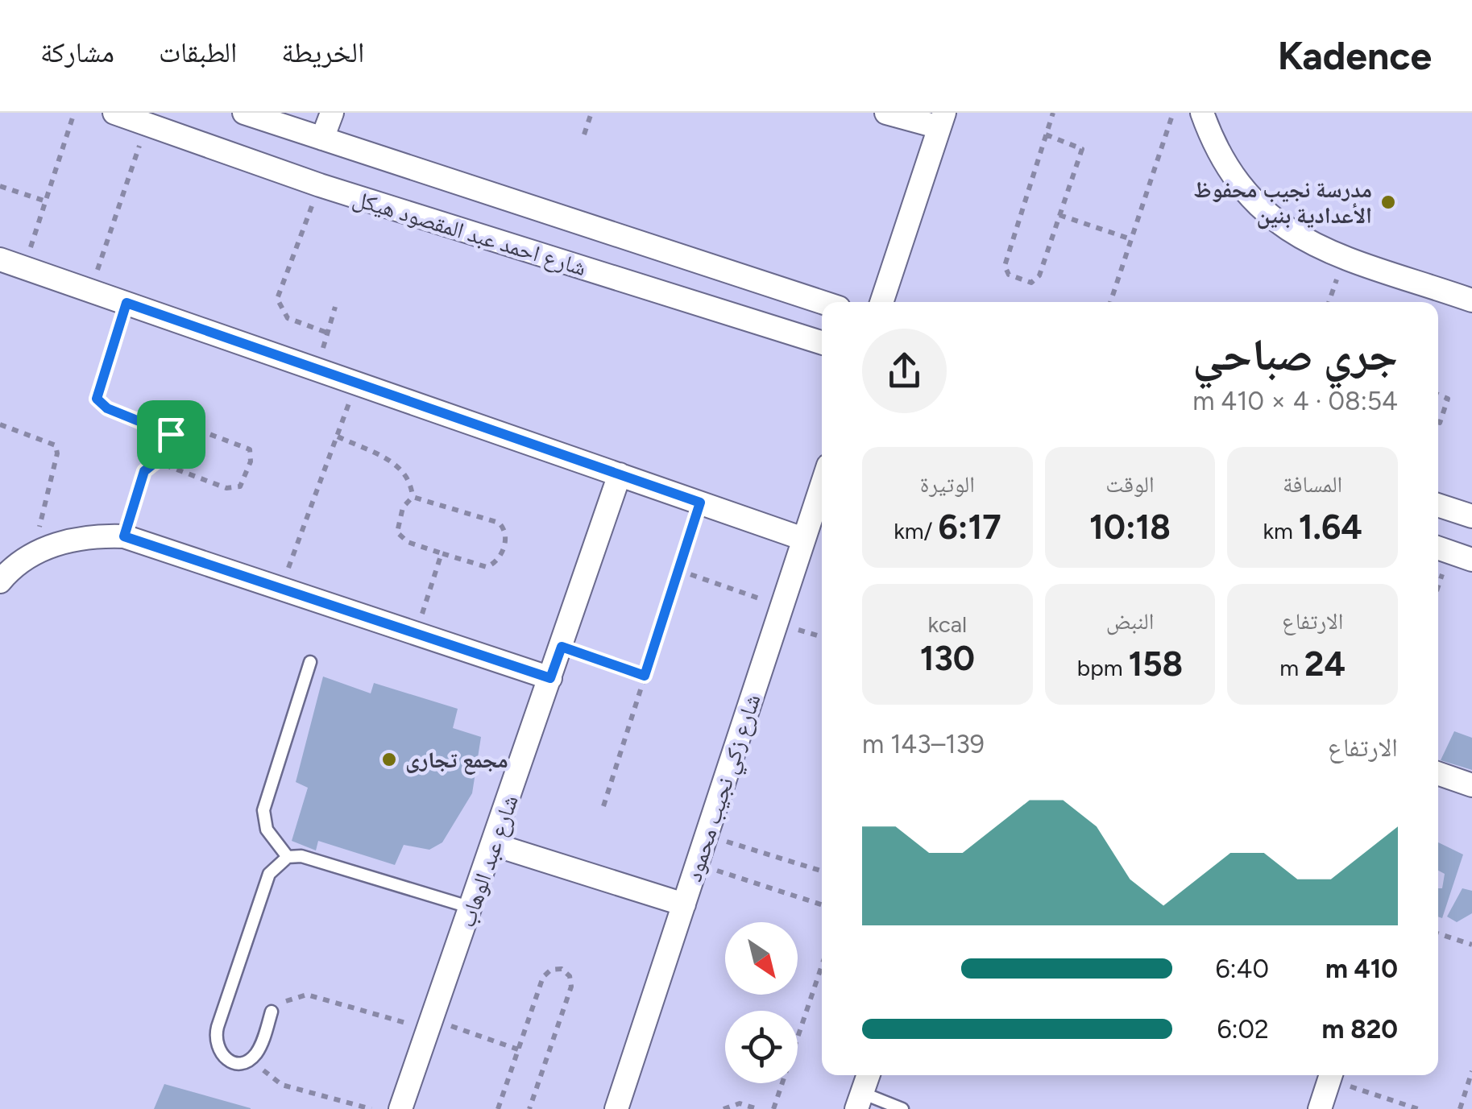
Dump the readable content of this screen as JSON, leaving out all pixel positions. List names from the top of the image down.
{
  "streets": {
    "street": ["شارع احمد عبد المقصود هيكل", "شارع زكي نجيب محمود", "شارع عبد الوهاب"]
  },
  "places": ["مدرسة نجيب محفوظ الأعدادية بنين", "مجمع تجارى"],
  "north": "bottom right",
  "page": {
    "header": "Kadence",
    "nav": ["الخريطة", "الطبقات", "مشاركة"],
    "heading": ["جري صباحي", "08:54 · 4 × 410 m"],
    "stats": [
      ["المسافة", "1.64 km"],
      ["الوقت", "10:18"],
      ["الوتيرة", "6:17 /km"],
      ["الارتفاع", "24 m"],
      ["النبض", "158 bpm"],
      ["kcal", "130"]
    ],
    "chart": ["الارتفاع", "139–143 m"],
    "list": [
      {
        "name": "410 m",
        "note": "6:40"
      },
      {
        "name": "820 m",
        "note": "6:02"
      }
    ]
  }
}
